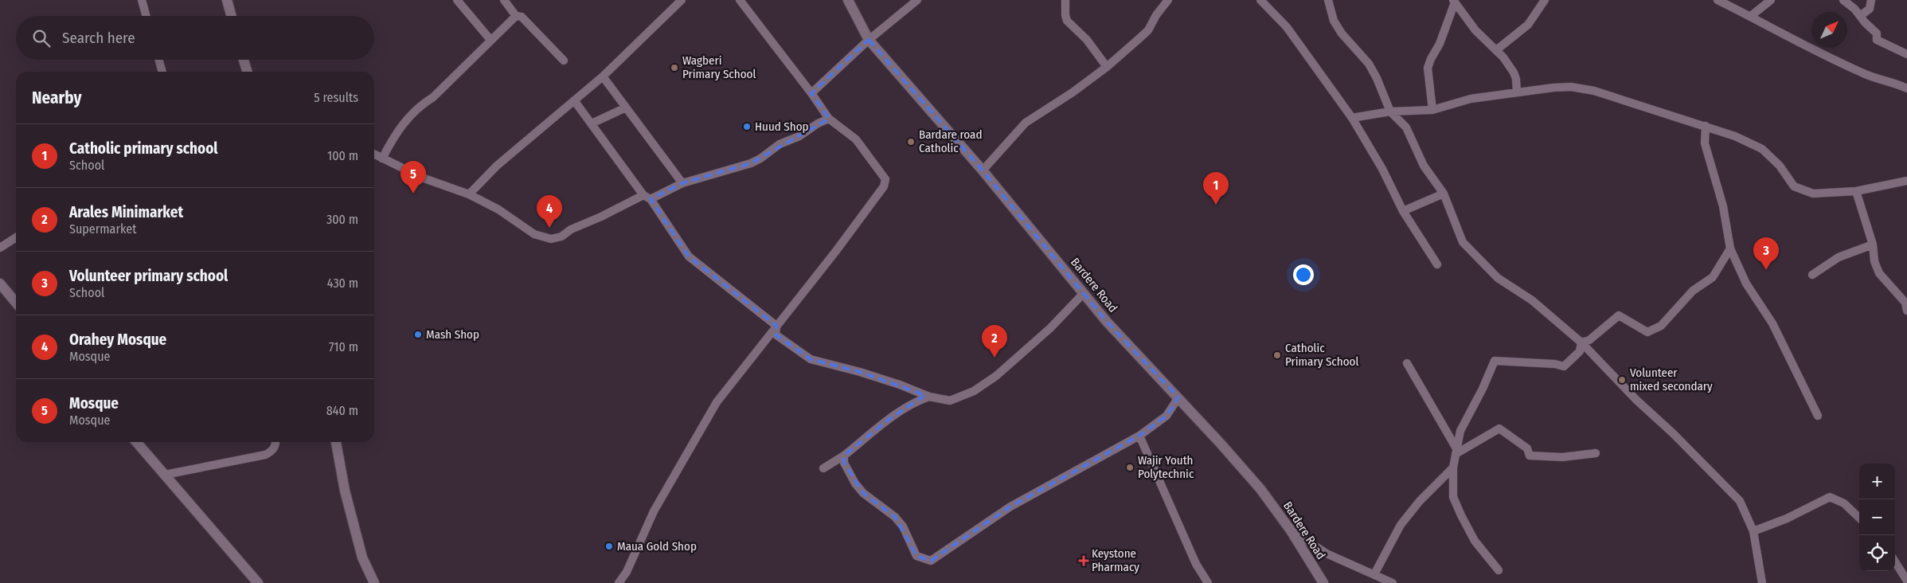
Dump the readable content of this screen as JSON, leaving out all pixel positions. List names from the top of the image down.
{
  "streets": {
    "street": ["Bardere Road"]
  },
  "places": {
    "other": [
      "Wagberi Primary School",
      "Huud Shop",
      "Bardare road Catholic",
      "Mash Shop",
      "Catholic Primary School",
      "Volunteer mixed secondary",
      "Wajir Youth Polytechnic",
      "Maua Gold Shop"
    ],
    "health": ["Keystone Pharmacy"]
  },
  "north": "top right",
  "page": {
    "search": "Search here",
    "heading": ["Nearby", "5 results"],
    "list": [
      {
        "mark": "1",
        "name": "Catholic primary school",
        "note": "School",
        "value": "100 m"
      },
      {
        "mark": "2",
        "name": "Arales Minimarket",
        "note": "Supermarket",
        "value": "300 m"
      },
      {
        "mark": "3",
        "name": "Volunteer primary school",
        "note": "School",
        "value": "430 m"
      },
      {
        "mark": "4",
        "name": "Orahey Mosque",
        "note": "Mosque",
        "value": "710 m"
      },
      {
        "mark": "5",
        "name": "Mosque",
        "note": "Mosque",
        "value": "840 m"
      }
    ],
    "pins": [
      "5",
      "1",
      "4",
      "3",
      "2"
    ],
    "map_buttons": ["+", "−"]
  }
}
